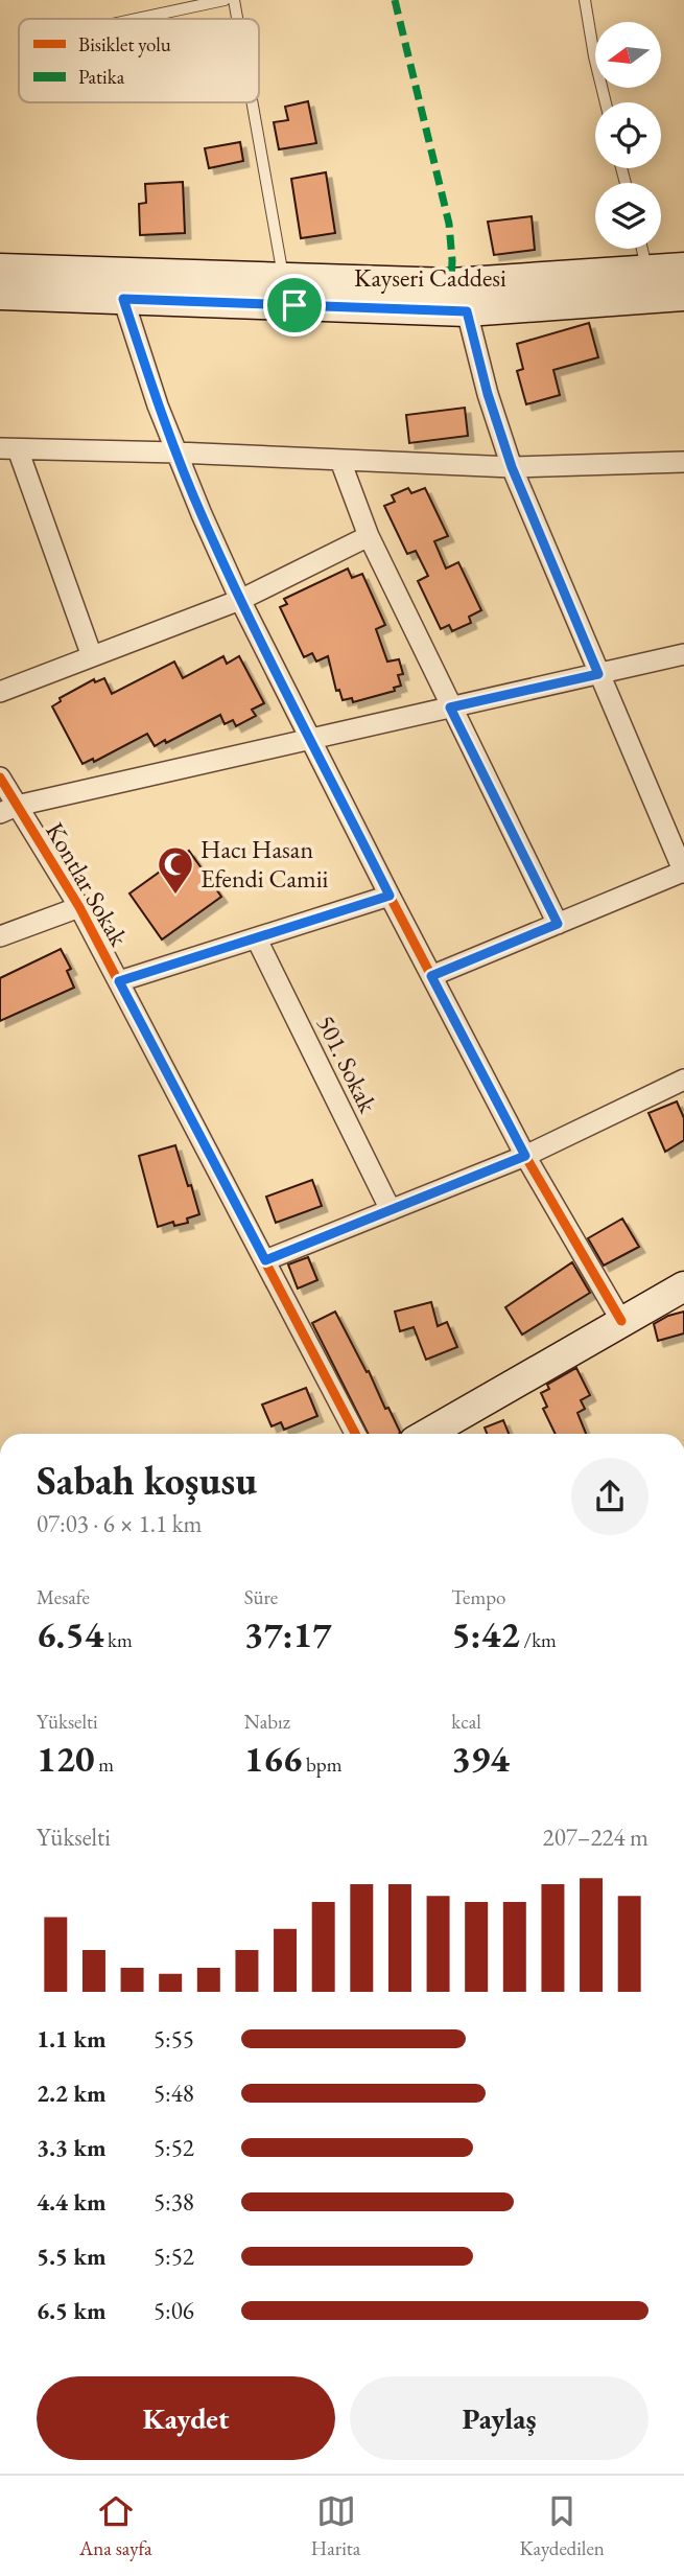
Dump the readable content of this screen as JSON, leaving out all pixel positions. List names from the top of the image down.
{
  "streets": {
    "main road": ["Kayseri Caddesi"],
    "street": ["Kontlar Sokak", "501. Sokak"]
  },
  "places": {
    "mosque": ["Hacı Hasan Efendi Camii"]
  },
  "legend": ["Bisiklet yolu", "Patika"],
  "north": "left",
  "page": {
    "heading": ["Sabah koşusu", "07:03 · 6 × 1.1 km"],
    "stats": [
      ["Mesafe", "6.54 km"],
      ["Süre", "37:17"],
      ["Tempo", "5:42 /km"],
      ["Yükselti", "120 m"],
      ["Nabız", "166 bpm"],
      ["kcal", "394"]
    ],
    "chart": ["Yükselti", "207–224 m"],
    "list": [
      {
        "name": "1.1 km",
        "note": "5:55"
      },
      {
        "name": "2.2 km",
        "note": "5:48"
      },
      {
        "name": "3.3 km",
        "note": "5:52"
      },
      {
        "name": "4.4 km",
        "note": "5:38"
      },
      {
        "name": "5.5 km",
        "note": "5:52"
      },
      {
        "name": "6.5 km",
        "note": "5:06"
      }
    ],
    "buttons": ["Kaydet", "Paylaş"],
    "tabs": ["Ana sayfa", "Harita", "Kaydedilen"]
  }
}
